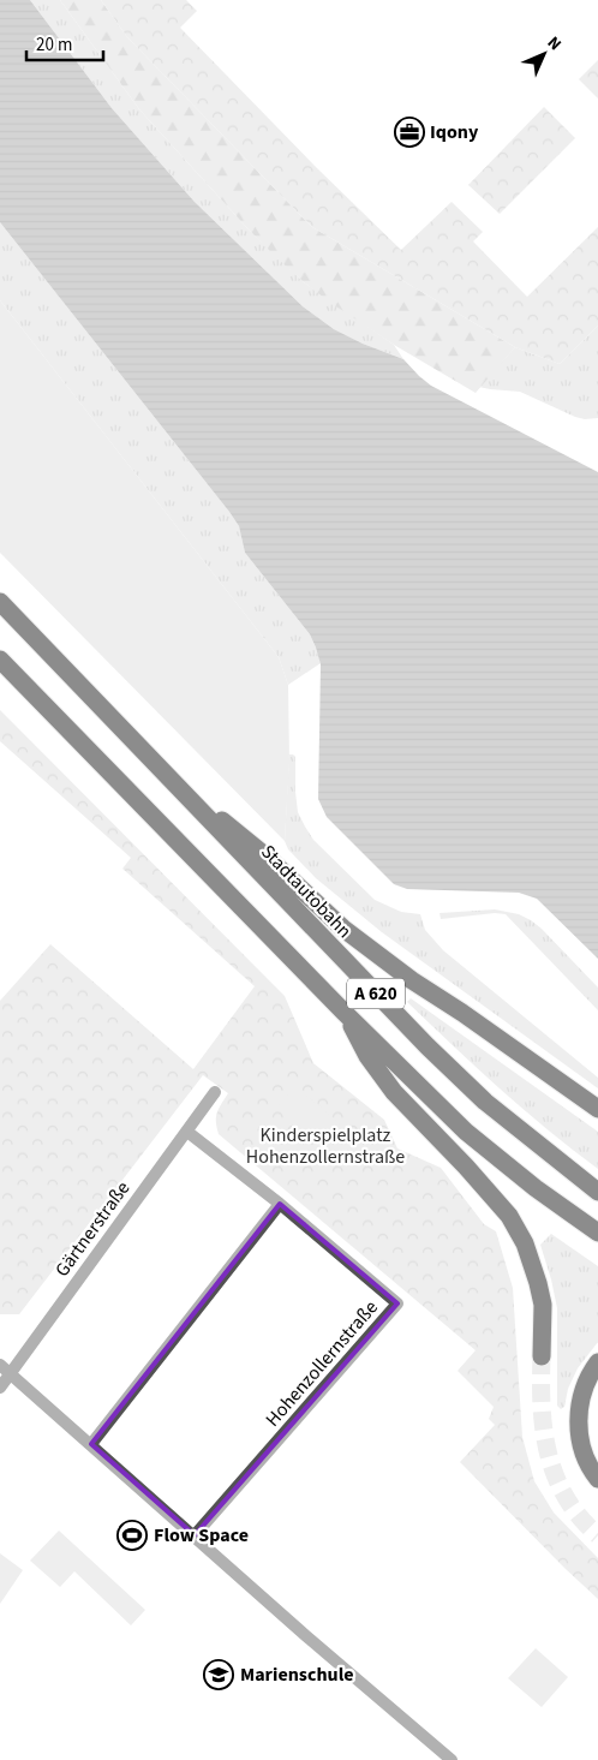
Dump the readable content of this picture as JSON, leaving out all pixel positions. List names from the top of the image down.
{
  "streets": {
    "highway": ["Stadtautobahn", "A 620"],
    "street": ["Gärtnerstraße", "Hohenzollernstraße"]
  },
  "crossings": [
    ["Gärtnerstraße", "Hohenzollernstraße"]
  ],
  "parks": ["Kinderspielplatz Hohenzollernstraße"],
  "places": {
    "office": ["Iqony"],
    "sports": ["Flow Space"],
    "school or university": ["Marienschule"]
  },
  "scale_bar": "20 m",
  "north": "top right"
}
